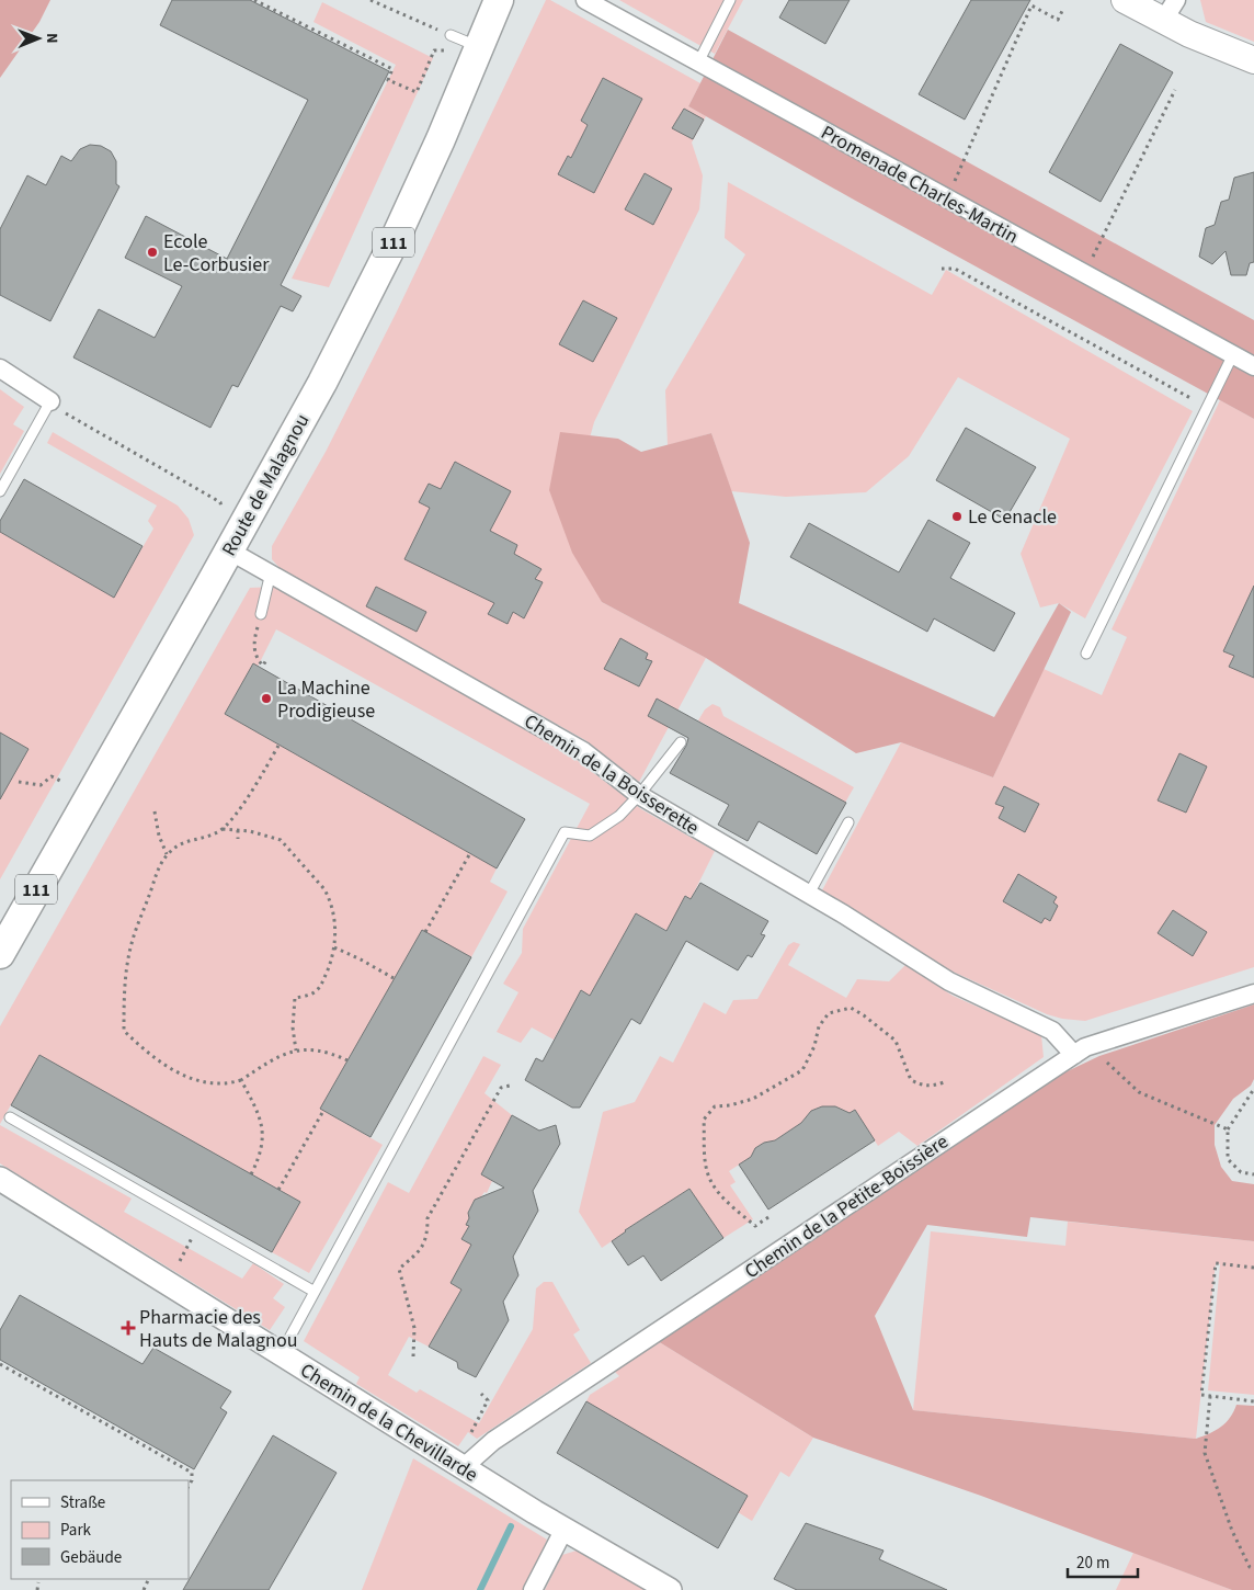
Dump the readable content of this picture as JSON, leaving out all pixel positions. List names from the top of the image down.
{
  "streets": {
    "main road": ["111", "Route de Malagnou"],
    "street": [
      "Promenade Charles-Martin",
      "Chemin de la Boisserette",
      "Chemin de la Petite-Boissière",
      "Chemin de la Chevillarde"
    ]
  },
  "crossings": [
    ["Route de Malagnou", "Chemin de la Boisserette"],
    ["Chemin de la Boisserette", "Chemin de la Petite-Boissière"],
    ["Chemin de la Petite-Boissière", "Chemin de la Chevillarde"]
  ],
  "places": {
    "other": ["Ecole Le-Corbusier", "Le Cenacle", "La Machine Prodigieuse"],
    "health": ["Pharmacie des Hauts de Malagnou"]
  },
  "legend": ["Straße", "Park", "Gebäude"],
  "scale_bar": "20 m",
  "north": "right"
}
